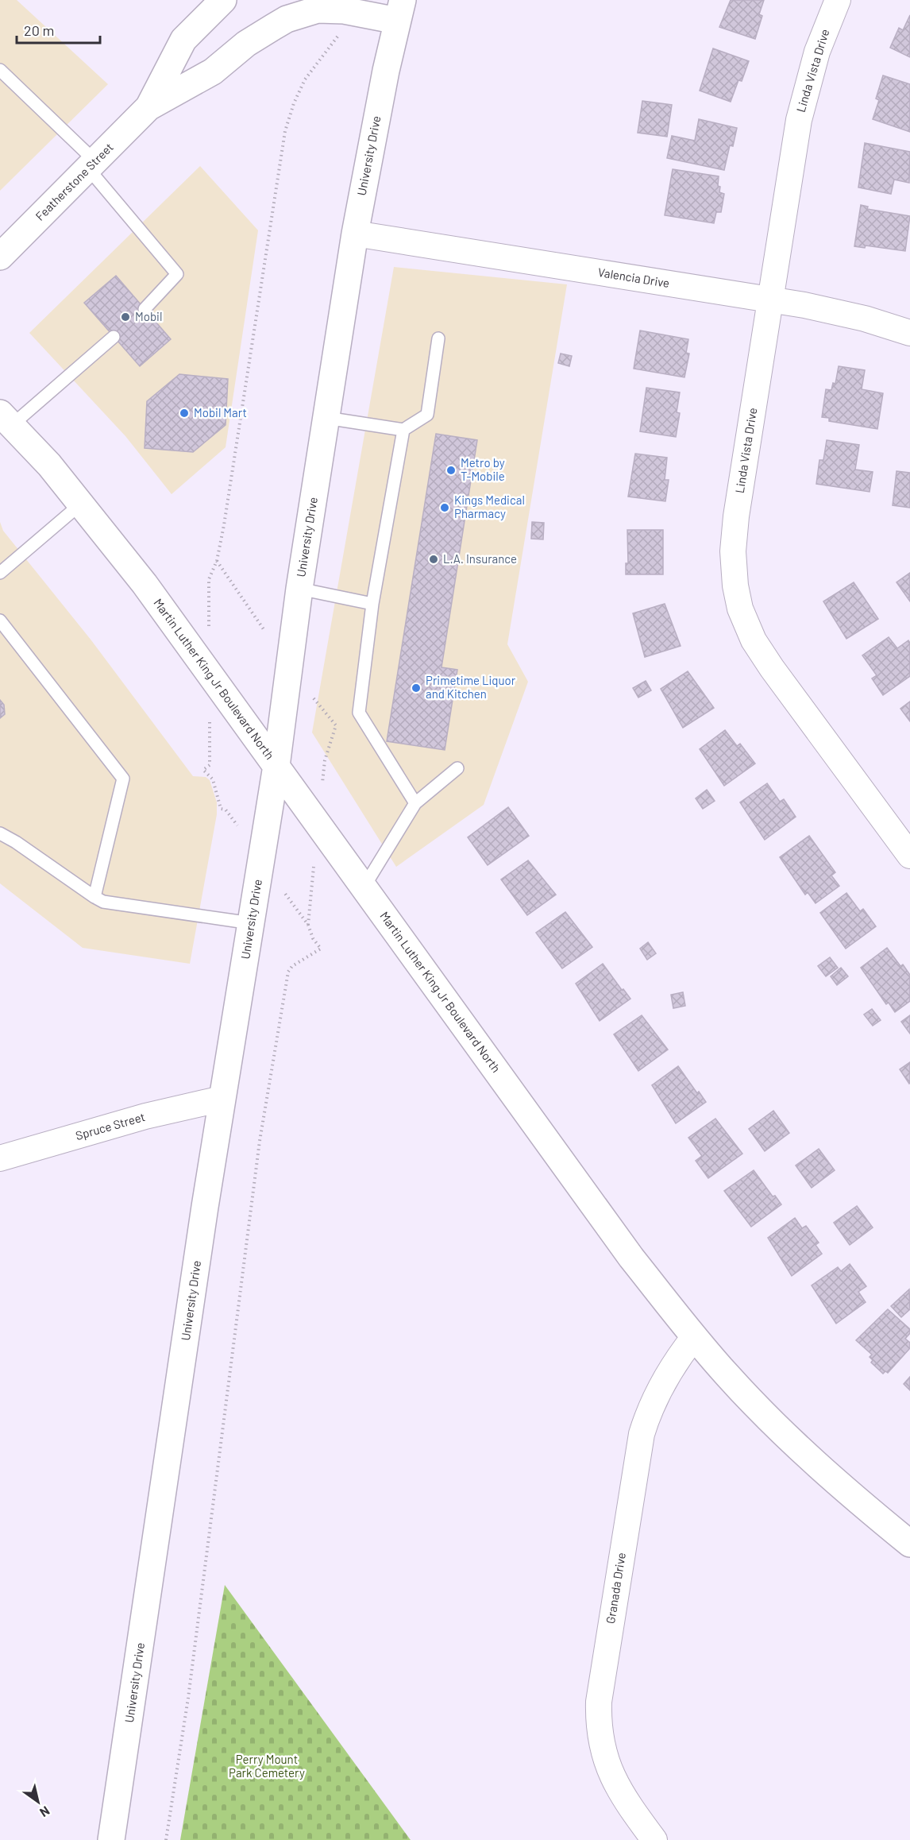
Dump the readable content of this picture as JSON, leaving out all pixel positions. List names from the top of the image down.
{
  "streets": {
    "main road": ["University Drive", "Featherstone Street", "Martin Luther King Jr Boulevard North"],
    "street": [
      "Linda Vista Drive",
      "Valencia Drive",
      "Spruce Street",
      "Granada Drive"
    ]
  },
  "crossings": [
    ["Linda Vista Drive", "Valencia Drive"],
    ["University Drive", "Featherstone Street"],
    ["University Drive", "Valencia Drive"],
    ["University Drive", "Martin Luther King Jr Boulevard North"],
    ["University Drive", "Spruce Street"],
    ["Martin Luther King Jr Boulevard North", "Granada Drive"]
  ],
  "parks": ["Perry Mount Park Cemetery"],
  "places": [
    "Mobil",
    "Mobil Mart",
    "Metro by T-Mobile",
    "Kings Medical Pharmacy",
    "L.A. Insurance",
    "Primetime Liquor and Kitchen"
  ],
  "scale_bar": "20 m",
  "north": "bottom right"
}
